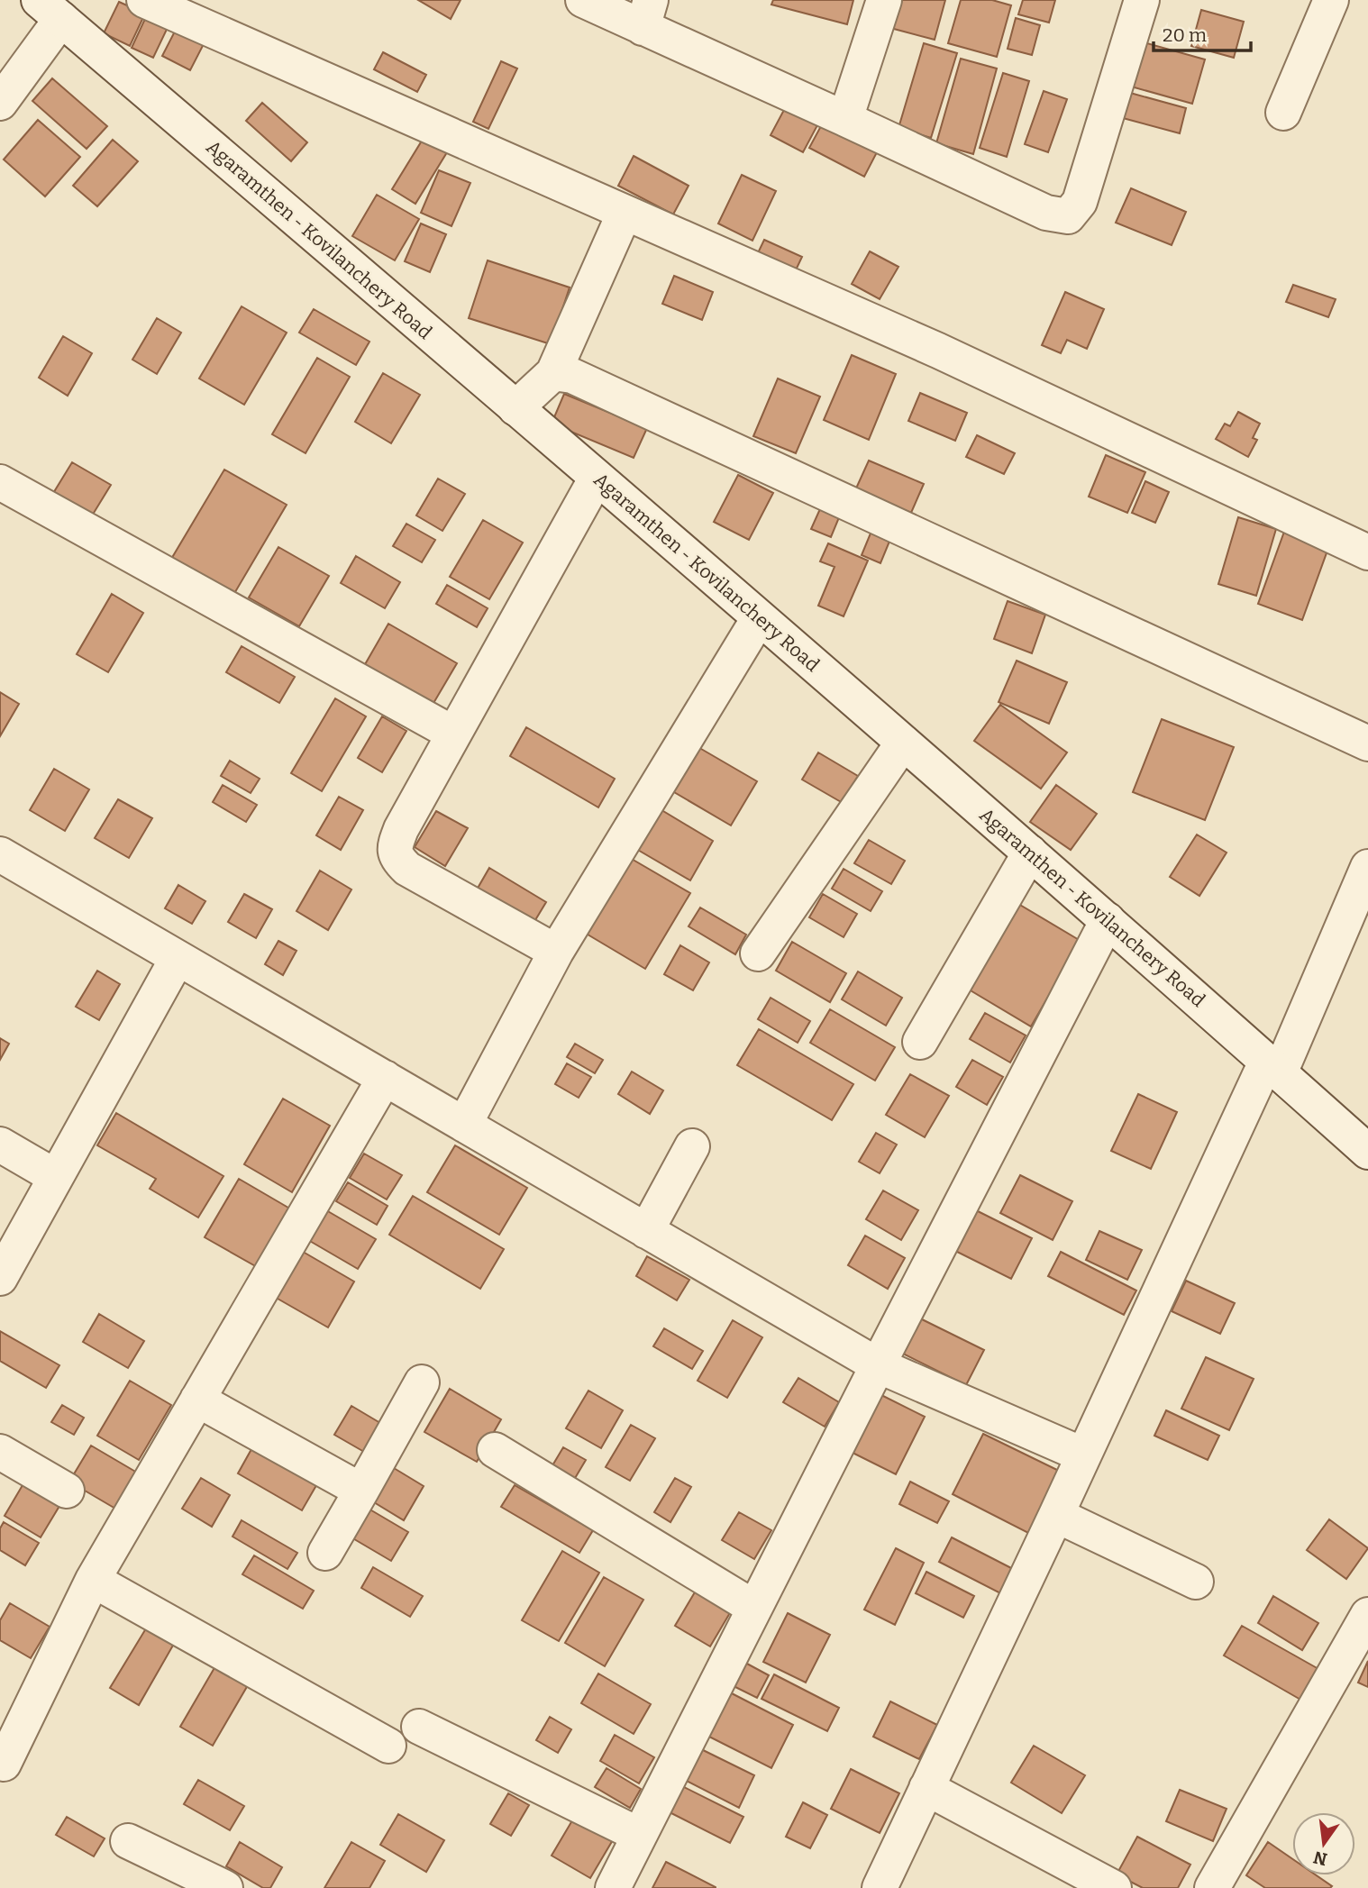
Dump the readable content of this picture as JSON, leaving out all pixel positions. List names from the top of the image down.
{
  "streets": {
    "street": ["Agaramthen - Kovilanchery Road"]
  },
  "scale_bar": "20 m",
  "north": "bottom"
}
